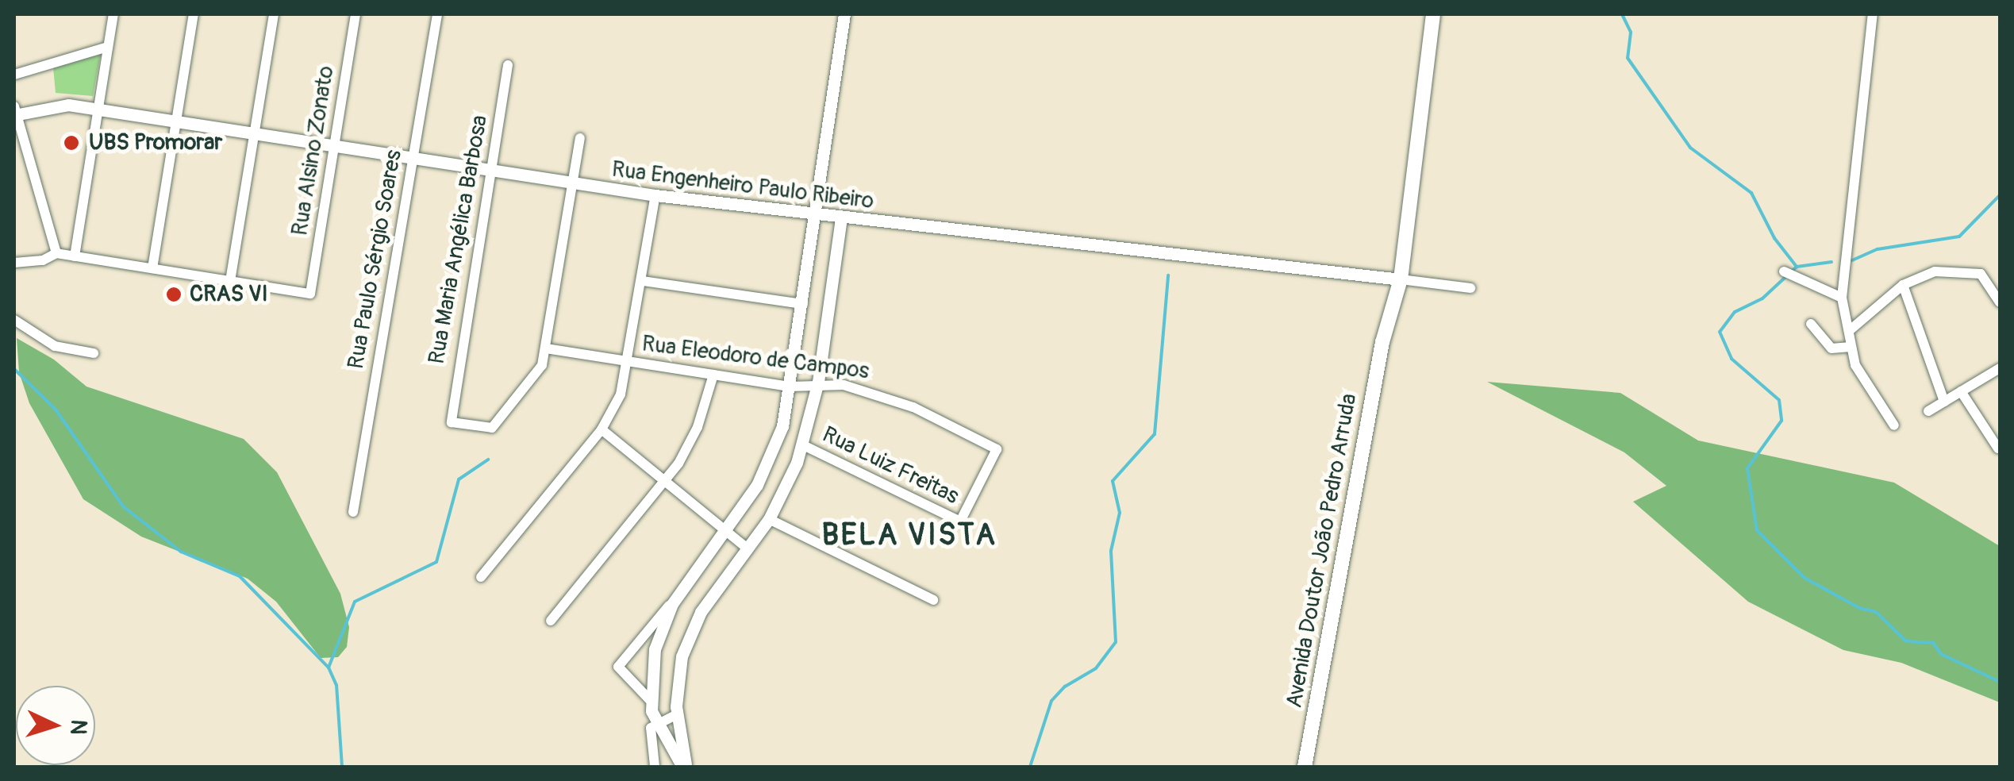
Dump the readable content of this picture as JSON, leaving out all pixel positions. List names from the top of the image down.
{
  "streets": {
    "main road": ["Avenida Doutor João Pedro Arruda"],
    "street": [
      "Rua Alsino Zonato",
      "Rua Engenheiro Paulo Ribeiro",
      "Rua Maria Angélica Barbosa",
      "Rua Paulo Sérgio Soares",
      "Rua Eleodoro de Campos",
      "Rua Luiz Freitas"
    ]
  },
  "crossings": [
    ["Rua Alsino Zonato", "Rua Engenheiro Paulo Ribeiro"],
    ["Rua Engenheiro Paulo Ribeiro", "Rua Maria Angélica Barbosa"],
    ["Rua Engenheiro Paulo Ribeiro", "Rua Paulo Sérgio Soares"],
    ["Rua Engenheiro Paulo Ribeiro", "Avenida Doutor João Pedro Arruda"],
    ["Rua Maria Angélica Barbosa", "Rua Eleodoro de Campos"],
    ["Rua Eleodoro de Campos", "Rua Luiz Freitas"]
  ],
  "districts": ["BELA VISTA"],
  "places": ["UBS Promorar", "CRAS VI"],
  "north": "right"
}
